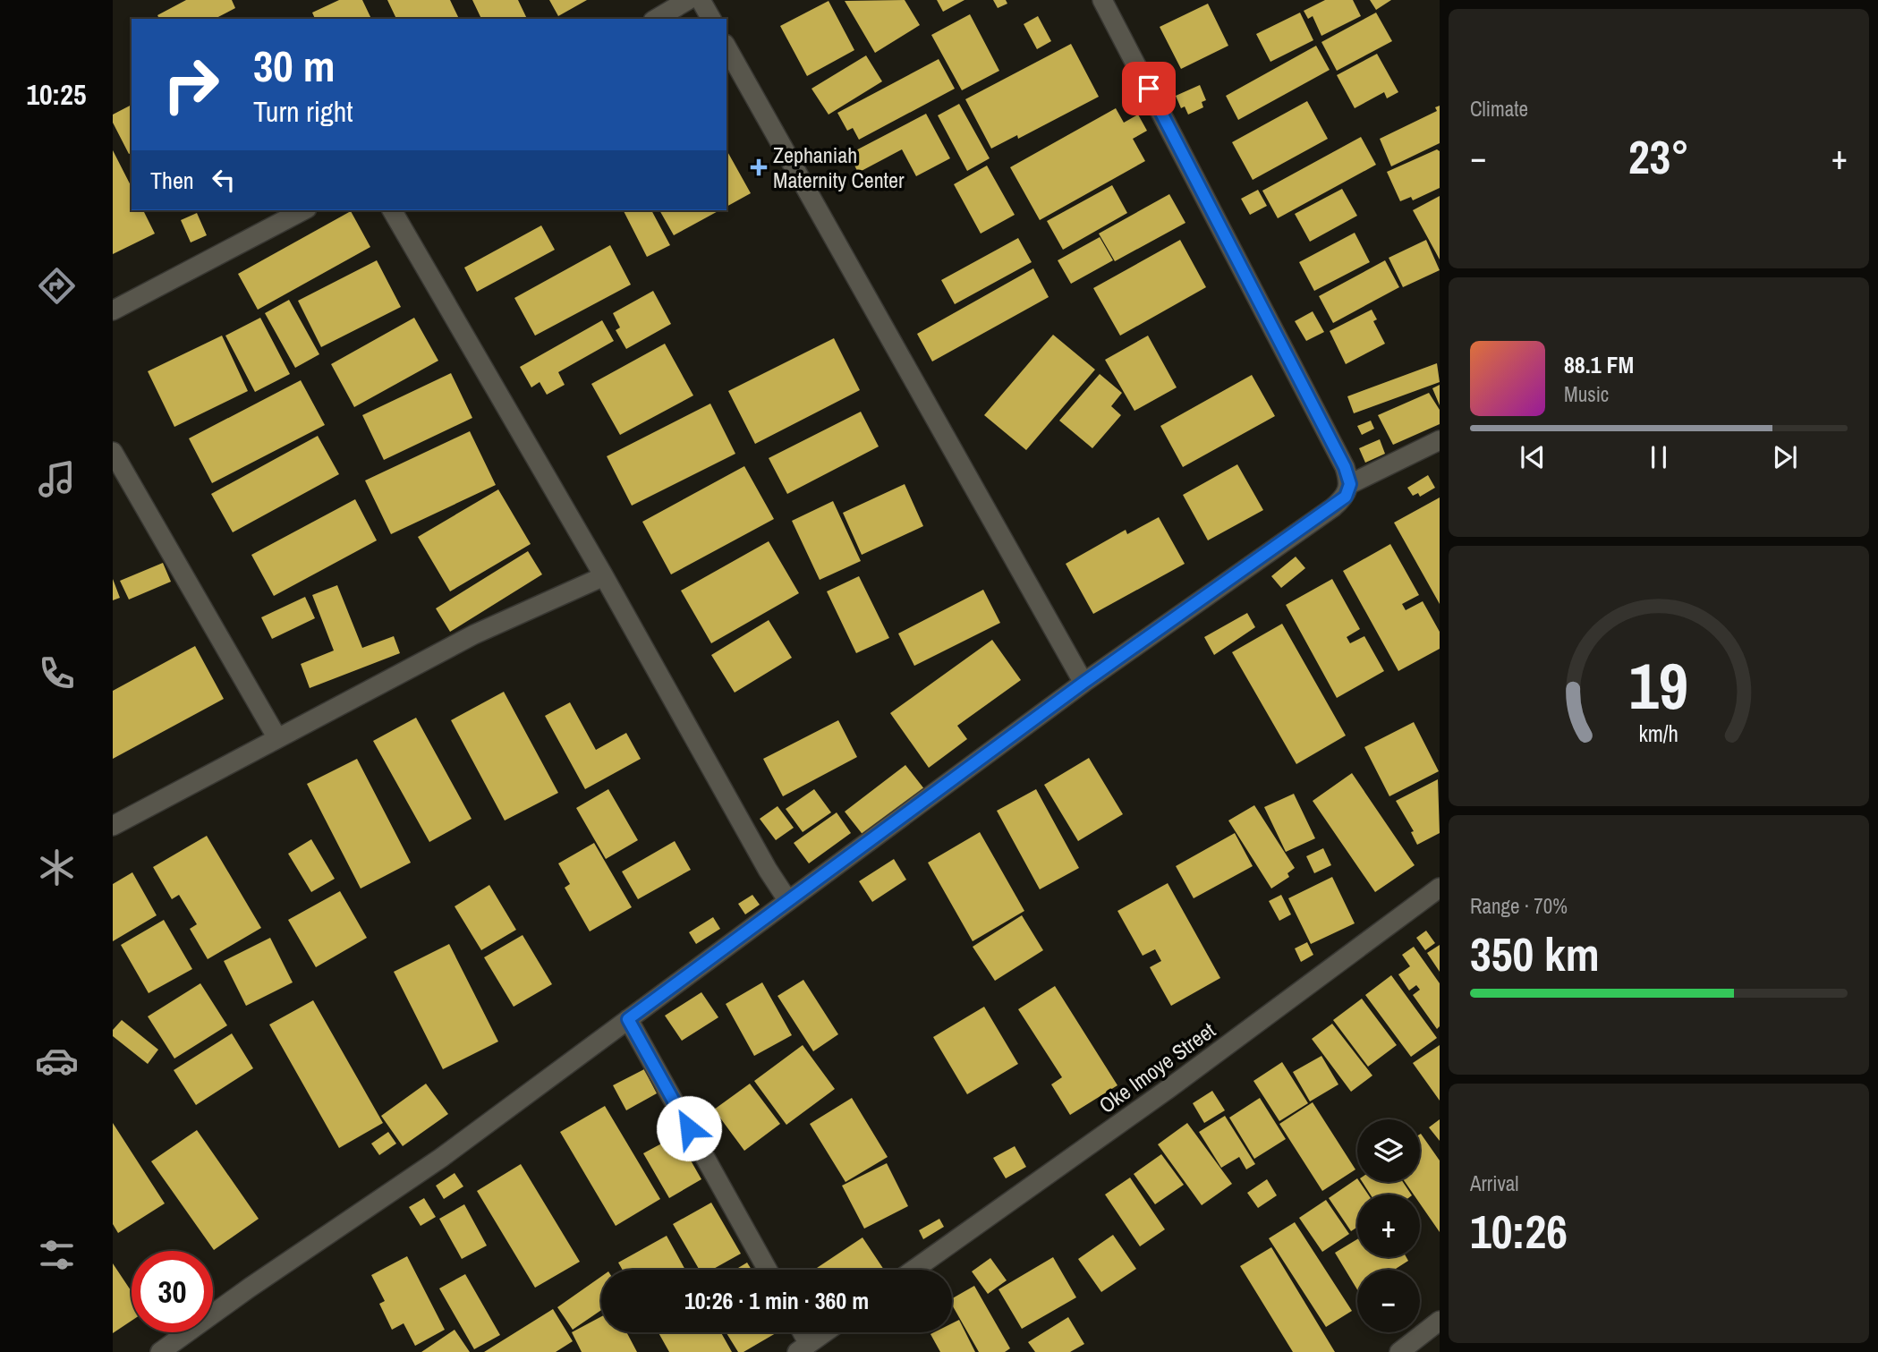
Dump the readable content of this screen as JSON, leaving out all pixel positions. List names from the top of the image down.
{
  "streets": {
    "street": ["Oke Imoye Street"]
  },
  "places": {
    "health": ["Zephaniah Maternity Center"]
  },
  "page": {
    "tabs": "10:25",
    "tile": [
      "Climate",
      ["Range · 70%", "350 km"],
      ["Arrival", "10:26"]
    ],
    "turn": ["30 m", "Turn right"],
    "heat": ["−", "23°", "+"],
    "then": "Then",
    "song": ["88.1 FM", "Music"],
    "map_buttons": ["+", "−"],
    "limit": "30",
    "trip": "10:26 · 1 min · 360 m",
    "gauge": ["19", "km/h"]
  }
}
